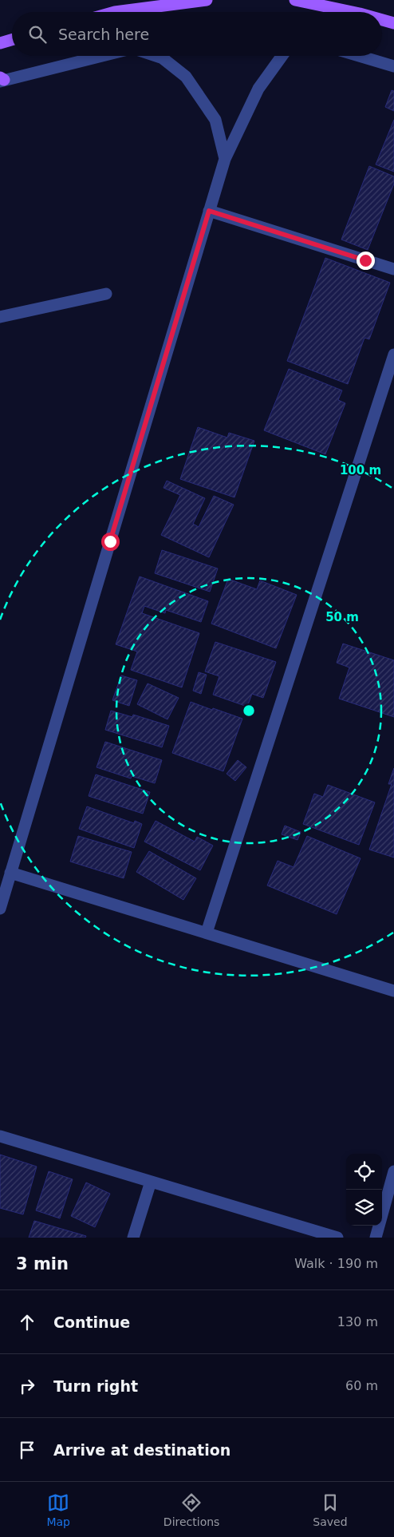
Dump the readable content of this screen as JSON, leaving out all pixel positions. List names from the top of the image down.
{
  "page": {
    "search": "Search here",
    "heading": ["3 min", "Walk · 190 m"],
    "list": [
      ["Continue", "130 m"],
      ["Turn right", "60 m"],
      "Arrive at destination"
    ],
    "nav": ["Map", "Directions", "Saved"]
  },
  "rings": ["100 m", "50 m"]
}
